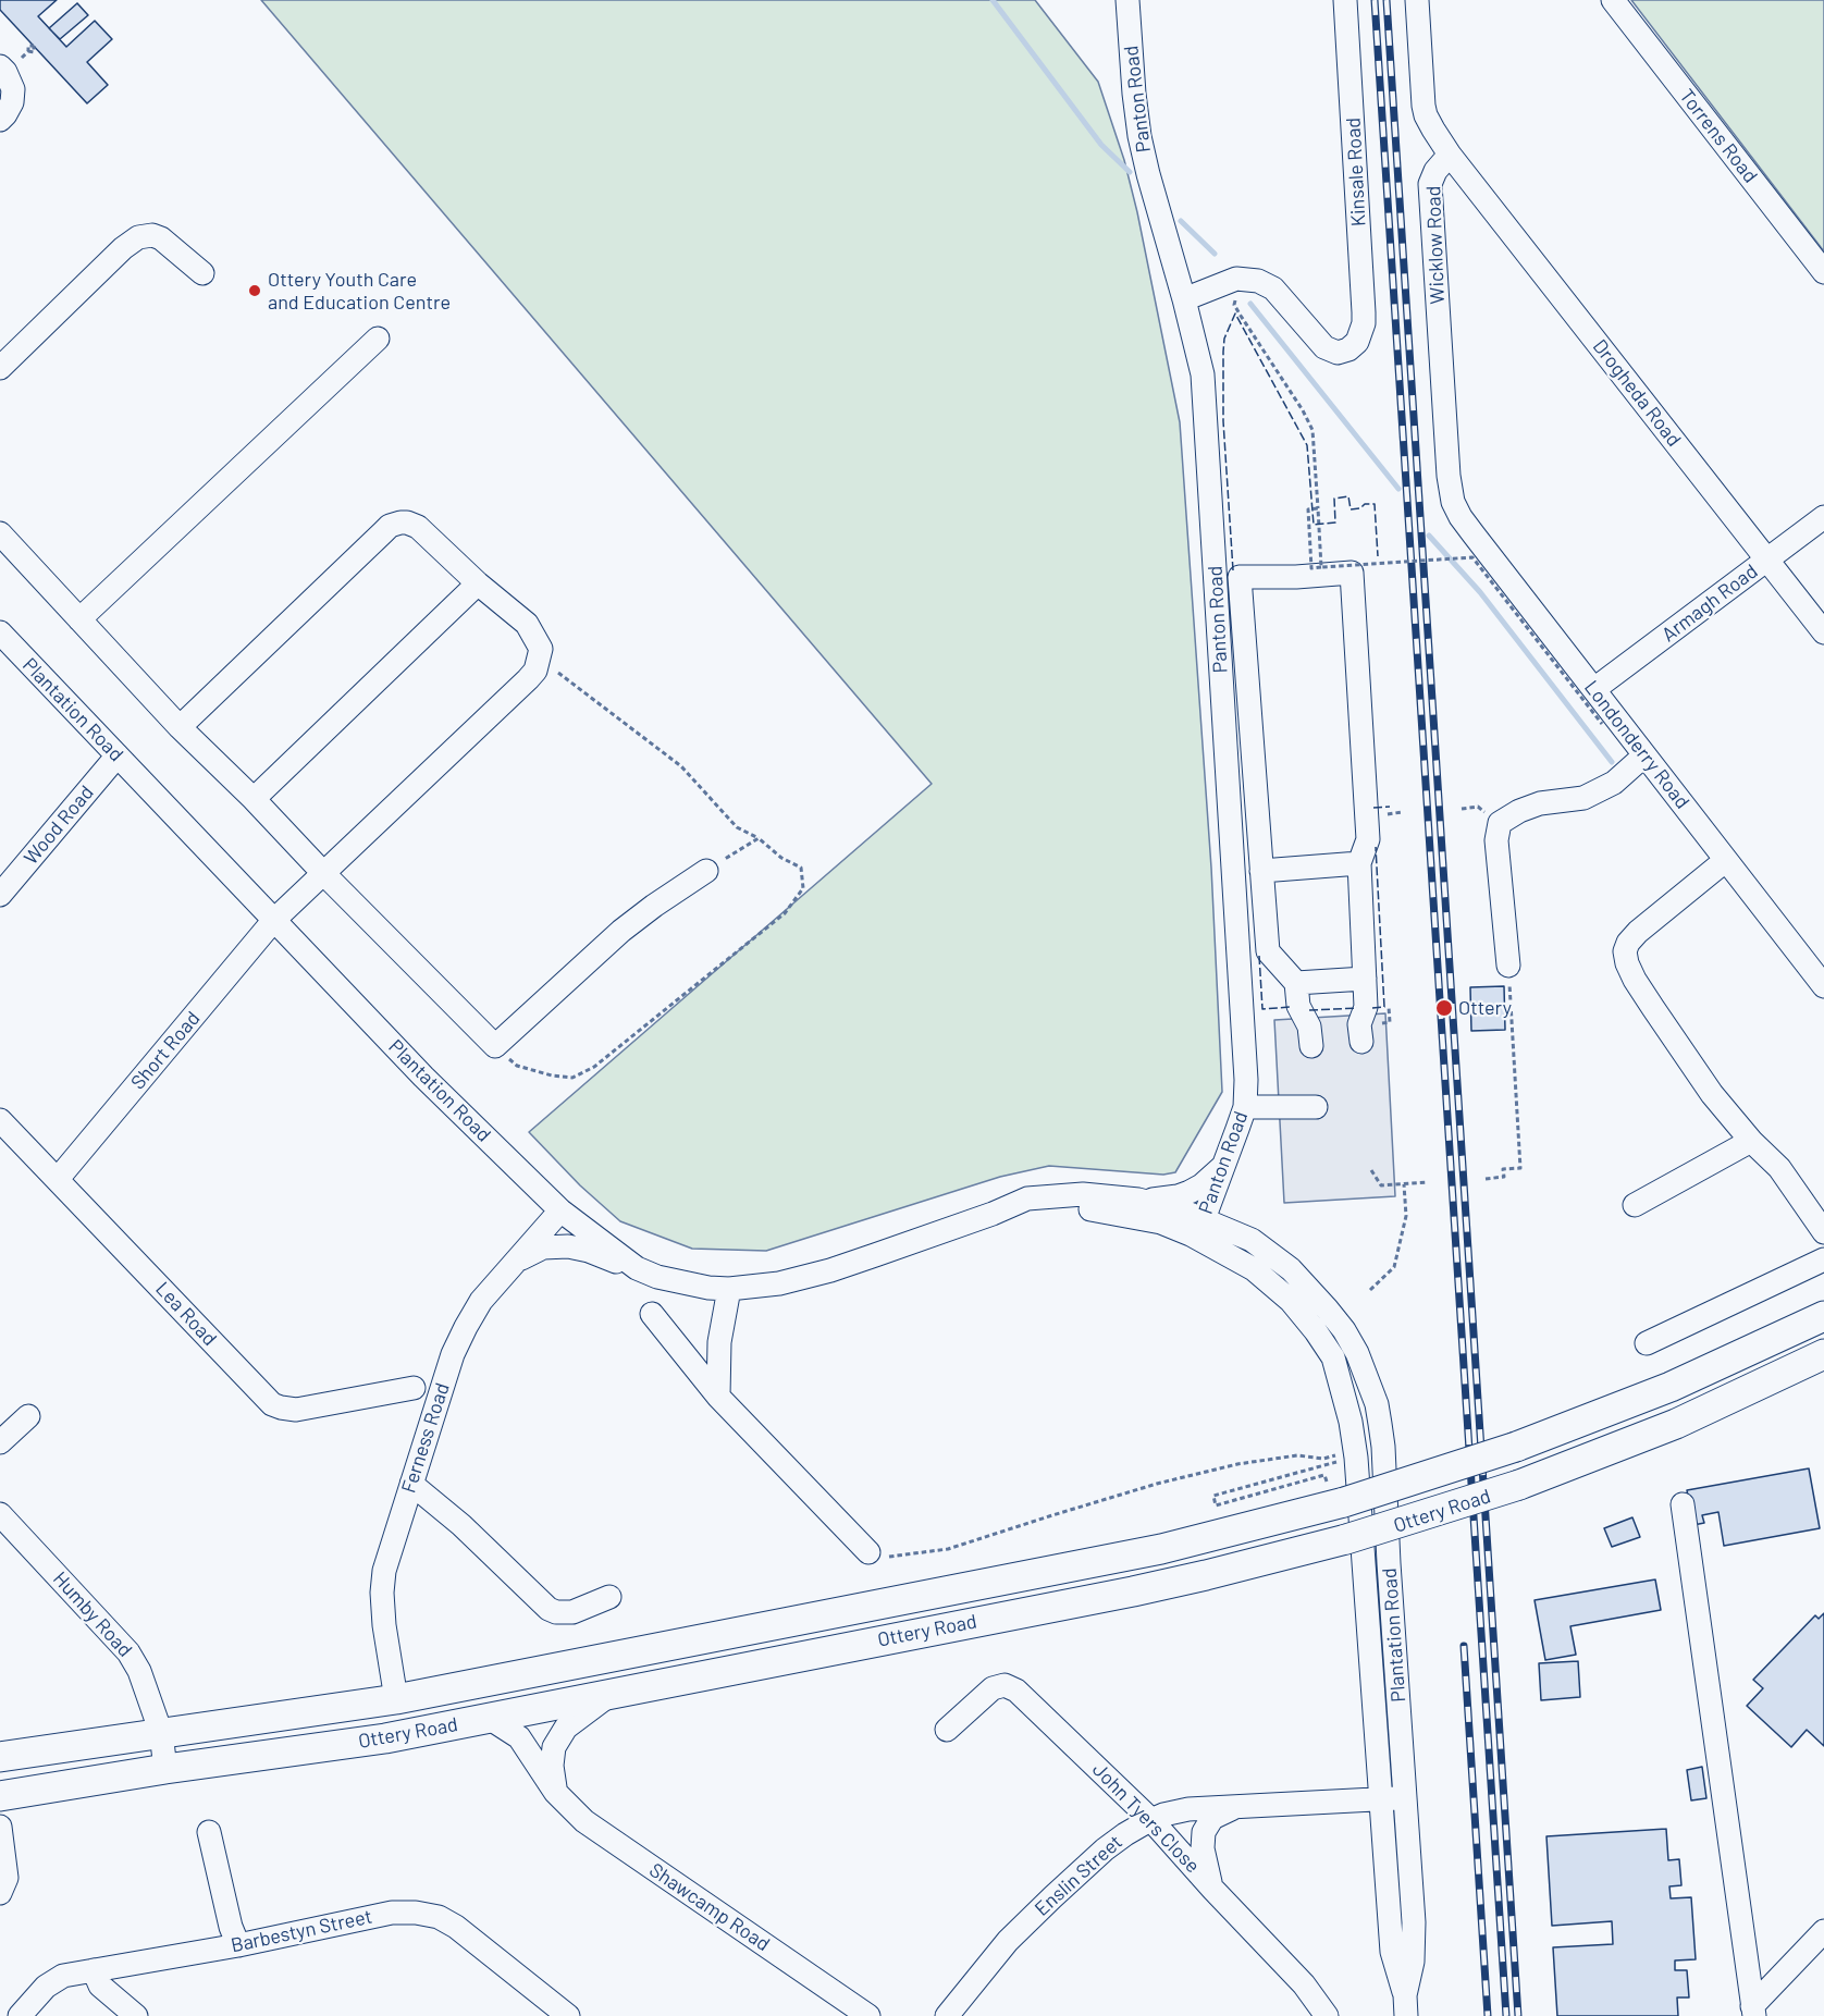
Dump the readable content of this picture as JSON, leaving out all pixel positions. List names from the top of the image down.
{
  "streets": {
    "main road": ["Ottery Road"],
    "street": [
      "Panton Road",
      "Torrens Road",
      "Kinsale Road",
      "Wicklow Road",
      "Drogheda Road",
      "Armagh Road",
      "Plantation Road",
      "Londonderry Road",
      "Wood Road",
      "Short Road",
      "Lea Road",
      "Ferness Road",
      "Humby Road",
      "John Tyers Close",
      "Enslin Street",
      "Shawcamp Road",
      "Barbestyn Street"
    ]
  },
  "crossings": [
    ["Panton Road", "Plantation Road"],
    ["Wicklow Road", "Drogheda Road"],
    ["Wicklow Road", "Londonderry Road"],
    ["Drogheda Road", "Armagh Road"],
    ["Armagh Road", "Londonderry Road"],
    ["Plantation Road", "Wood Road"],
    ["Plantation Road", "Short Road"],
    ["Plantation Road", "Ferness Road"],
    ["Plantation Road", "Enslin Street"],
    ["Short Road", "Lea Road"],
    ["Ferness Road", "Ottery Road"],
    ["Ottery Road", "Humby Road"],
    ["Ottery Road", "Shawcamp Road"],
    ["John Tyers Close", "Enslin Street"]
  ],
  "places": ["Ottery Youth Care and Education Centre", "Ottery"]
}
